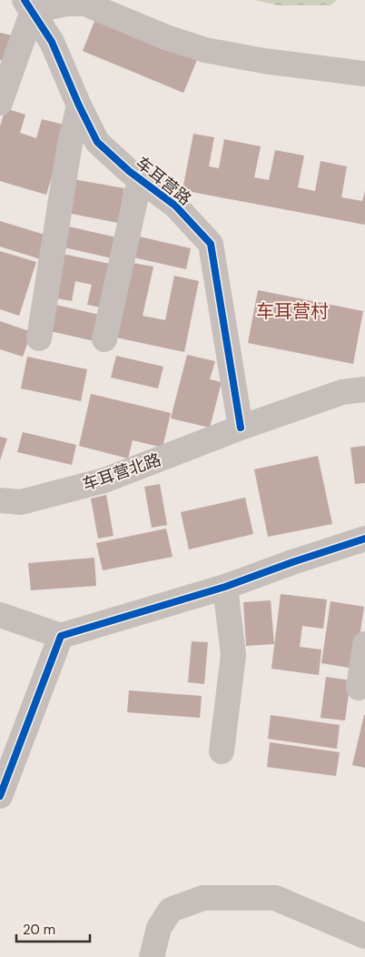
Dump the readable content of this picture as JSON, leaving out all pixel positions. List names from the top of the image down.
{
  "streets": {
    "street": ["车耳营路", "车耳营北路"]
  },
  "crossings": [
    ["车耳营路", "车耳营北路"]
  ],
  "districts": ["车耳营村"],
  "scale_bar": "20 m"
}
